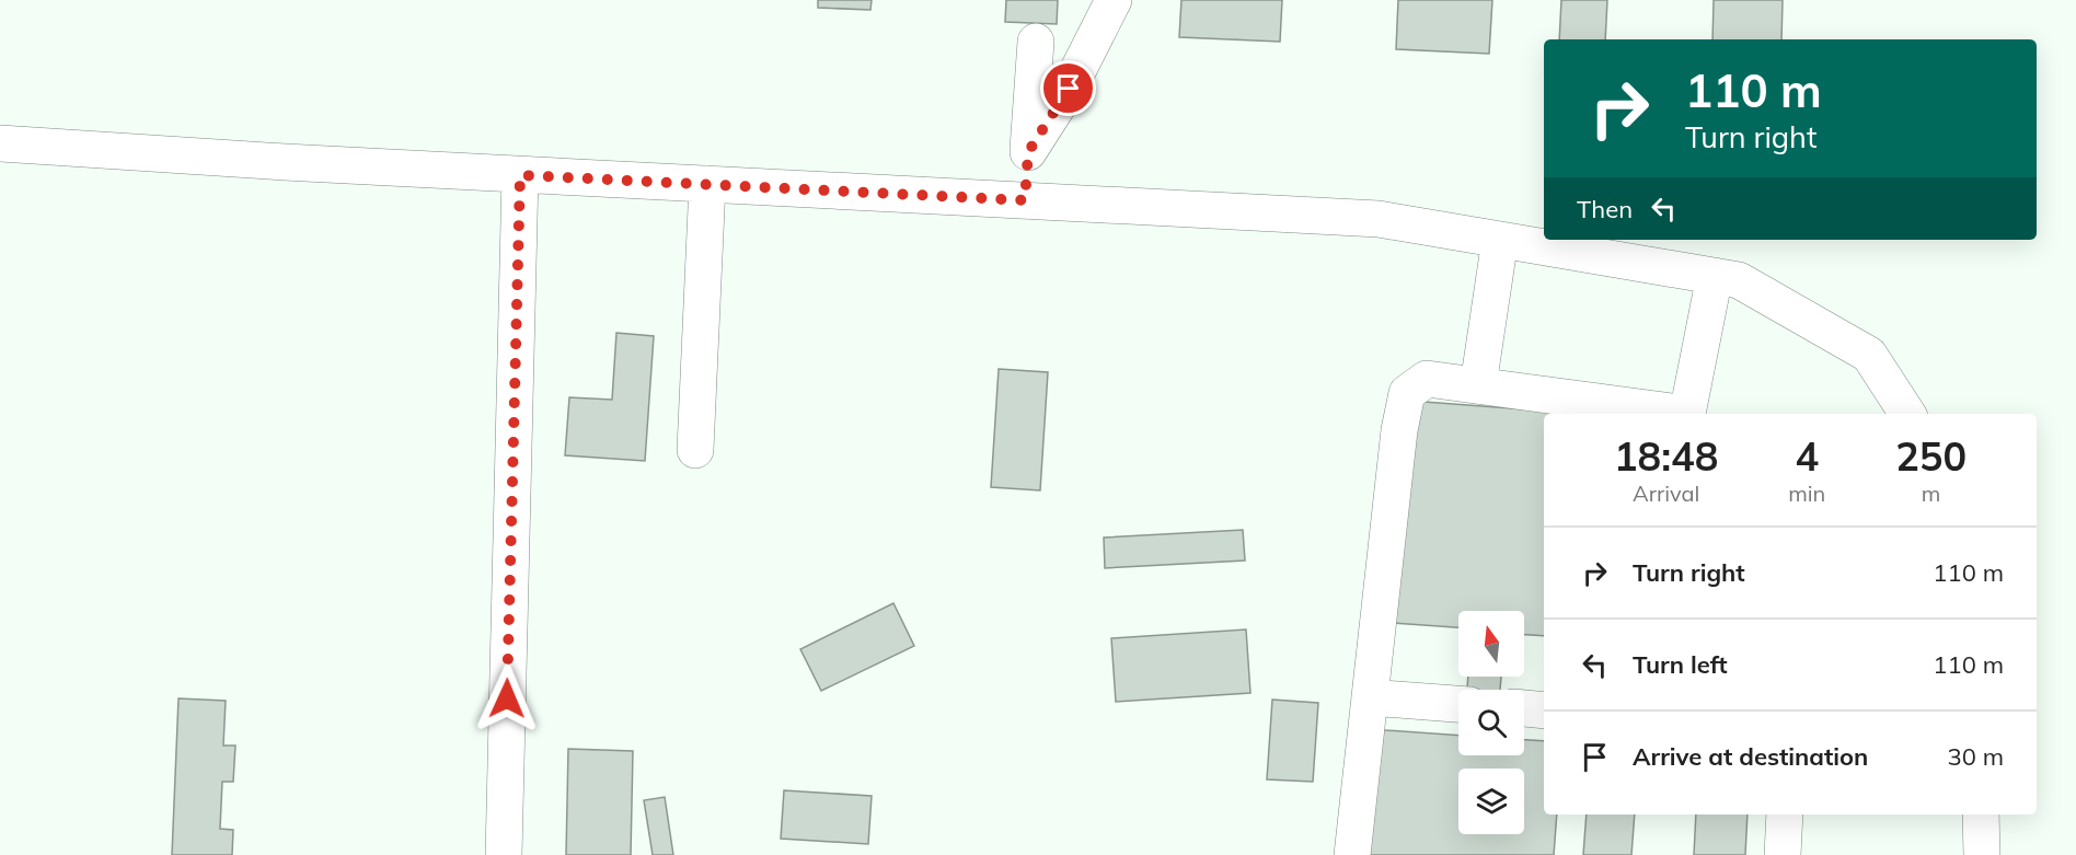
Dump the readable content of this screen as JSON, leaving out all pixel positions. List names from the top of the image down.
{
  "north": "top",
  "page": {
    "turn": ["110 m", "Turn right"],
    "then": "Then",
    "eta": [
      "18:48",
      "Arrival",
      "4",
      "min",
      "250",
      "m"
    ],
    "list": [
      {
        "name": "Turn right",
        "value": "110 m"
      },
      {
        "name": "Turn left",
        "value": "110 m"
      },
      {
        "name": "Arrive at destination",
        "value": "30 m"
      }
    ]
  }
}
